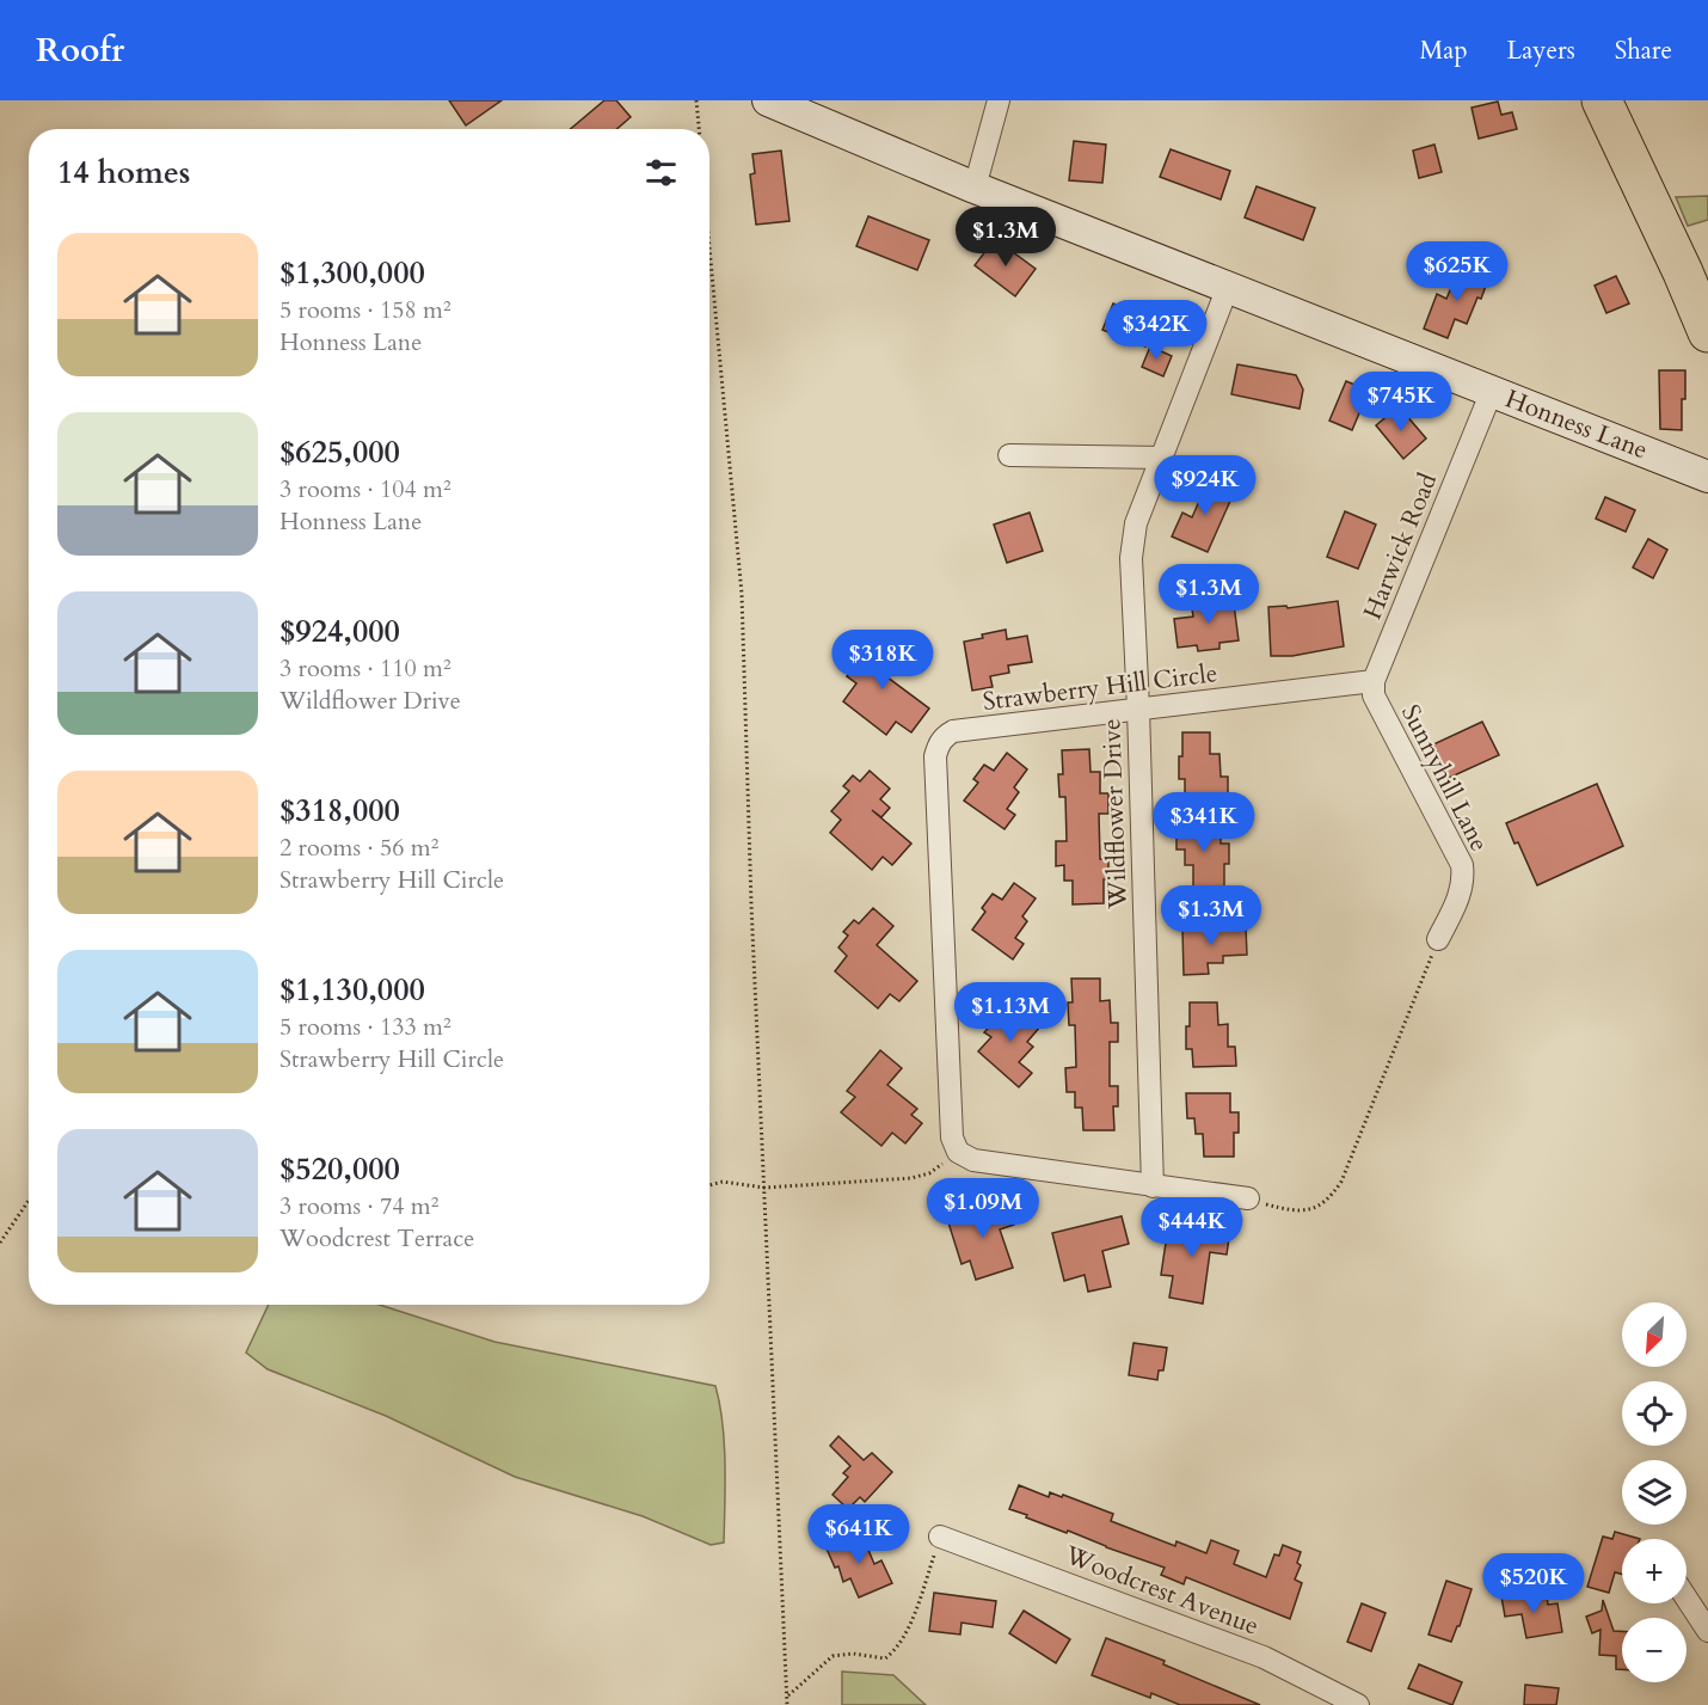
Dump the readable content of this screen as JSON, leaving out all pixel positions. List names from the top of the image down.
{
  "streets": {
    "street": [
      "Honness Lane",
      "Harwick Road",
      "Strawberry Hill Circle",
      "Sunnyhill Lane",
      "Wildflower Drive",
      "Woodcrest Avenue"
    ]
  },
  "crossings": [
    ["Honness Lane", "Harwick Road"],
    ["Honness Lane", "Wildflower Drive"],
    ["Harwick Road", "Strawberry Hill Circle"],
    ["Harwick Road", "Sunnyhill Lane"],
    ["Strawberry Hill Circle", "Sunnyhill Lane"],
    ["Strawberry Hill Circle", "Wildflower Drive"]
  ],
  "north": "bottom left",
  "page": {
    "header": "Roofr",
    "nav": ["Map", "Layers", "Share"],
    "heading": "14 homes",
    "price": [
      "$1.3M",
      "$625K",
      "$342K",
      "$745K",
      "$924K",
      "$1.3M",
      "$318K",
      "$341K",
      "$1.3M",
      "$1.13M",
      "$1.09M",
      "$444K",
      "$641K",
      "$520K"
    ],
    "list": [
      {
        "name": "$1,300,000",
        "note": "5 rooms · 158 m² · Honness Lane"
      },
      {
        "name": "$625,000",
        "note": "3 rooms · 104 m² · Honness Lane"
      },
      {
        "name": "$924,000",
        "note": "3 rooms · 110 m² · Wildflower Drive"
      },
      {
        "name": "$318,000",
        "note": "2 rooms · 56 m² · Strawberry Hill Circle"
      },
      {
        "name": "$1,130,000",
        "note": "5 rooms · 133 m² · Strawberry Hill Circle"
      },
      {
        "name": "$520,000",
        "note": "3 rooms · 74 m² · Woodcrest Terrace"
      }
    ],
    "map_buttons": ["+", "−"]
  }
}
